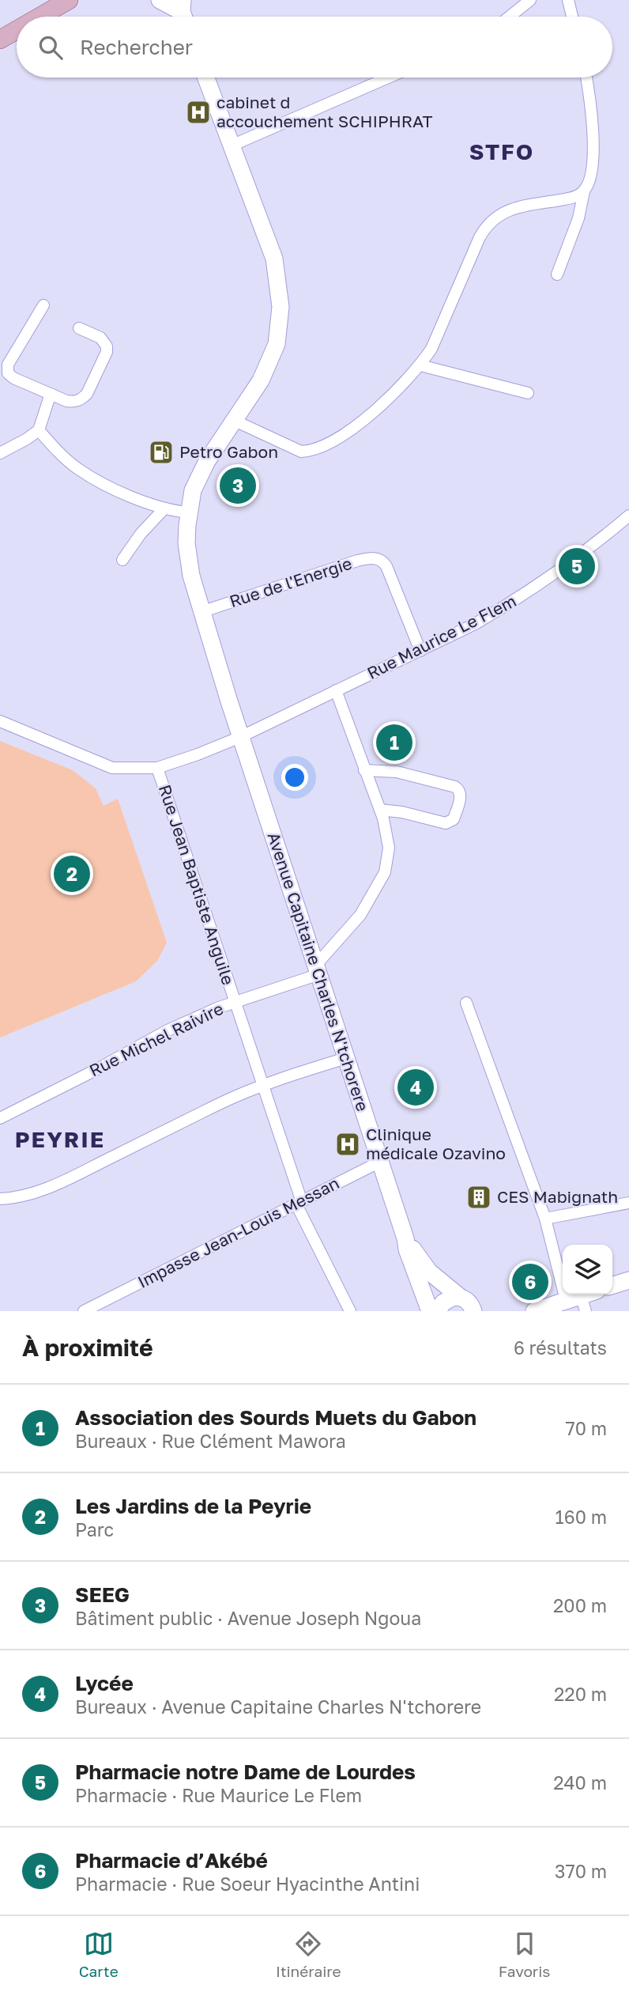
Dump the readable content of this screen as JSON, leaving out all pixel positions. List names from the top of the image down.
{
  "streets": {
    "main road": ["Avenue Capitaine Charles N'tchorere"],
    "street": [
      "Rue de l'Energie",
      "Rue Maurice Le Flem",
      "Rue Jean Baptiste Anguile",
      "Rue Michel Raivire",
      "Impasse Jean-Louis Messan"
    ]
  },
  "crossings": [
    ["Rue de l'Energie", "Rue Maurice Le Flem"],
    ["Rue de l'Energie", "Avenue Capitaine Charles N'tchorere"],
    ["Rue Maurice Le Flem", "Rue Jean Baptiste Anguile"],
    ["Rue Maurice Le Flem", "Avenue Capitaine Charles N'tchorere"],
    ["Rue Jean Baptiste Anguile", "Rue Michel Raivire"],
    ["Rue Jean Baptiste Anguile", "Impasse Jean-Louis Messan"],
    ["Avenue Capitaine Charles N'tchorere", "Rue Michel Raivire"],
    ["Avenue Capitaine Charles N'tchorere", "Impasse Jean-Louis Messan"]
  ],
  "districts": ["STFO", "PEYRIE"],
  "places": {
    "hospital": ["cabinet d accouchement SCHIPHRAT", "Clinique médicale Ozavino"],
    "fuel station": ["Petro Gabon"],
    "building": ["CES Mabignath"]
  },
  "page": {
    "search": "Rechercher",
    "pins": [
      "3",
      "5",
      "1",
      "2",
      "4",
      "6"
    ],
    "heading": ["À proximité", "6 résultats"],
    "list": [
      {
        "mark": "1",
        "name": "Association des Sourds Muets du Gabon",
        "note": "Bureaux · Rue Clément Mawora",
        "value": "70 m"
      },
      {
        "mark": "2",
        "name": "Les Jardins de la Peyrie",
        "note": "Parc",
        "value": "160 m"
      },
      {
        "mark": "3",
        "name": "SEEG",
        "note": "Bâtiment public · Avenue Joseph Ngoua",
        "value": "200 m"
      },
      {
        "mark": "4",
        "name": "Lycée",
        "note": "Bureaux · Avenue Capitaine Charles N'tchorere",
        "value": "220 m"
      },
      {
        "mark": "5",
        "name": "Pharmacie notre Dame de Lourdes",
        "note": "Pharmacie · Rue Maurice Le Flem",
        "value": "240 m"
      },
      {
        "mark": "6",
        "name": "Pharmacie d’Akébé",
        "note": "Pharmacie · Rue Soeur Hyacinthe Antini",
        "value": "370 m"
      }
    ],
    "nav": ["Carte", "Itinéraire", "Favoris"]
  }
}
